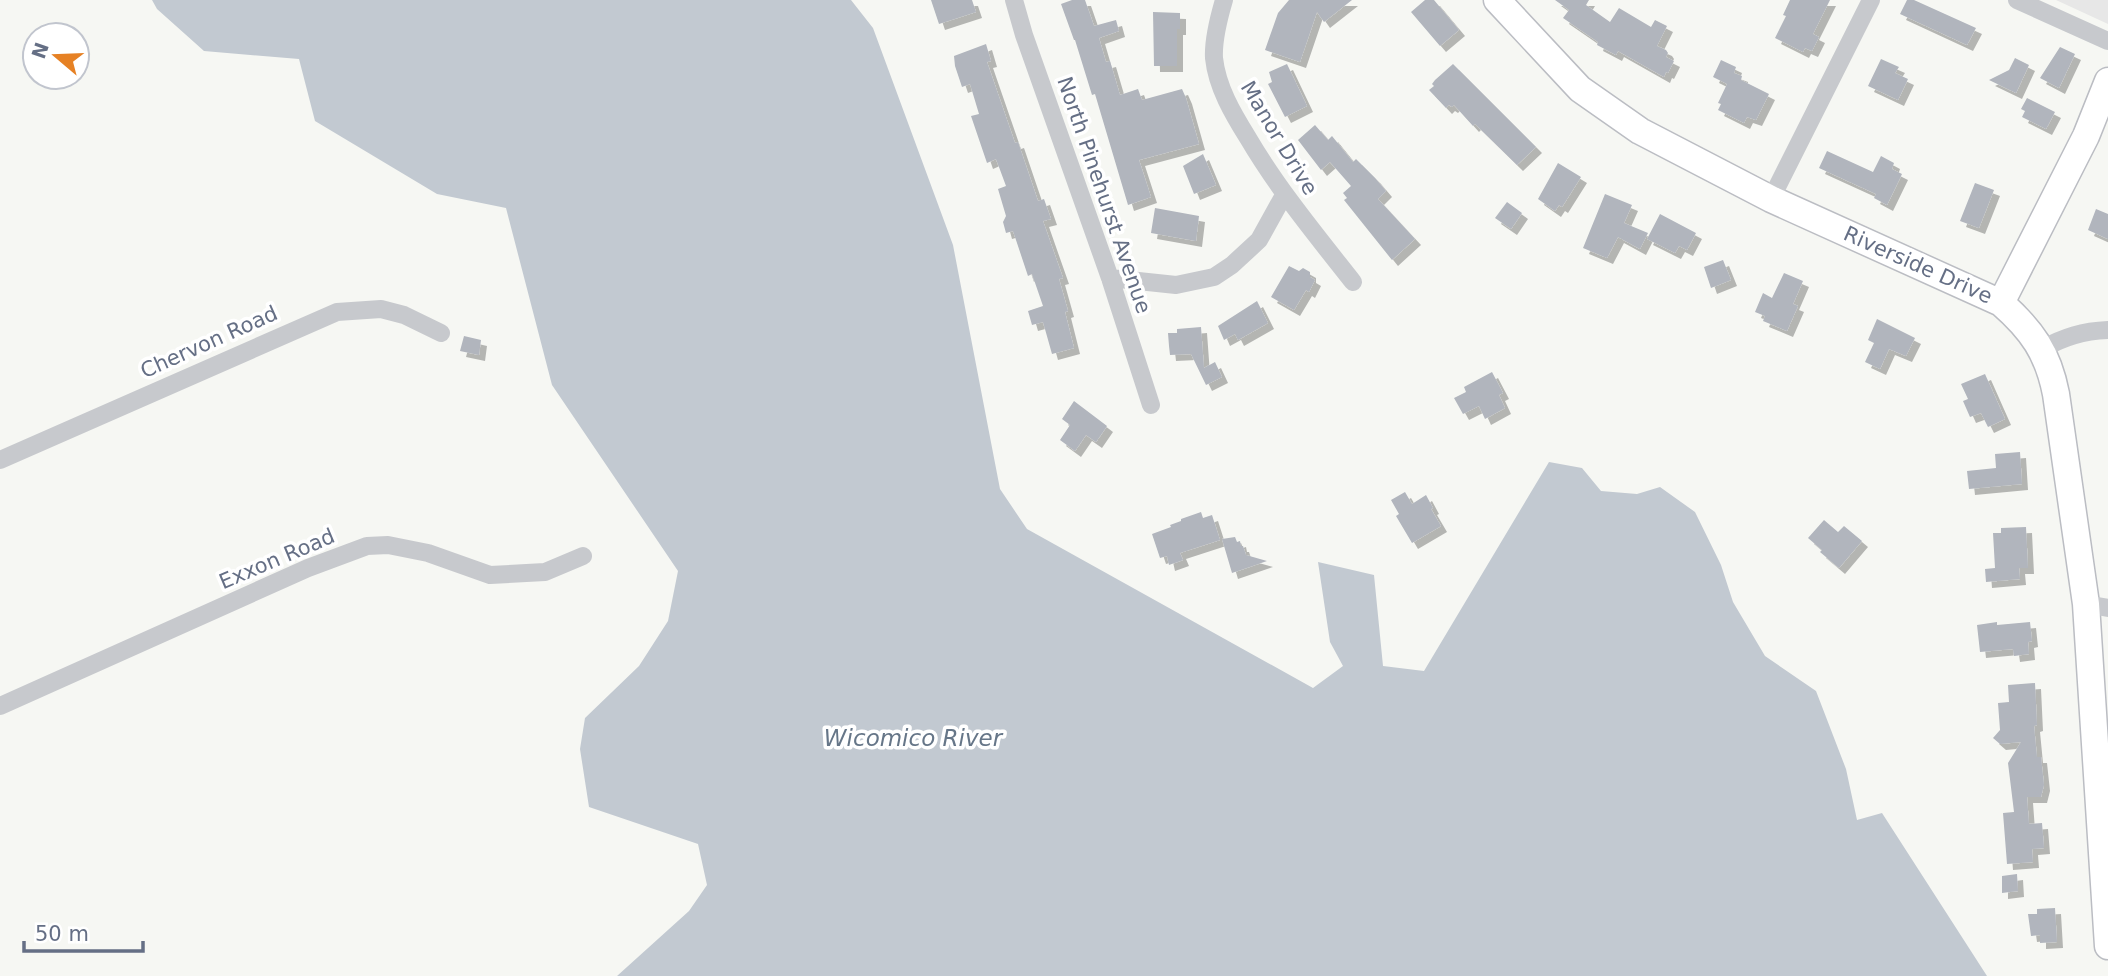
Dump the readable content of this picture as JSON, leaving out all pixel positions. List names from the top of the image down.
{
  "streets": {
    "street": [
      "Manor Drive",
      "North Pinehurst Avenue",
      "Riverside Drive",
      "Chervon Road",
      "Exxon Road"
    ]
  },
  "water": ["Wicomico River"],
  "scale_bar": "50 m",
  "north": "left"
}
